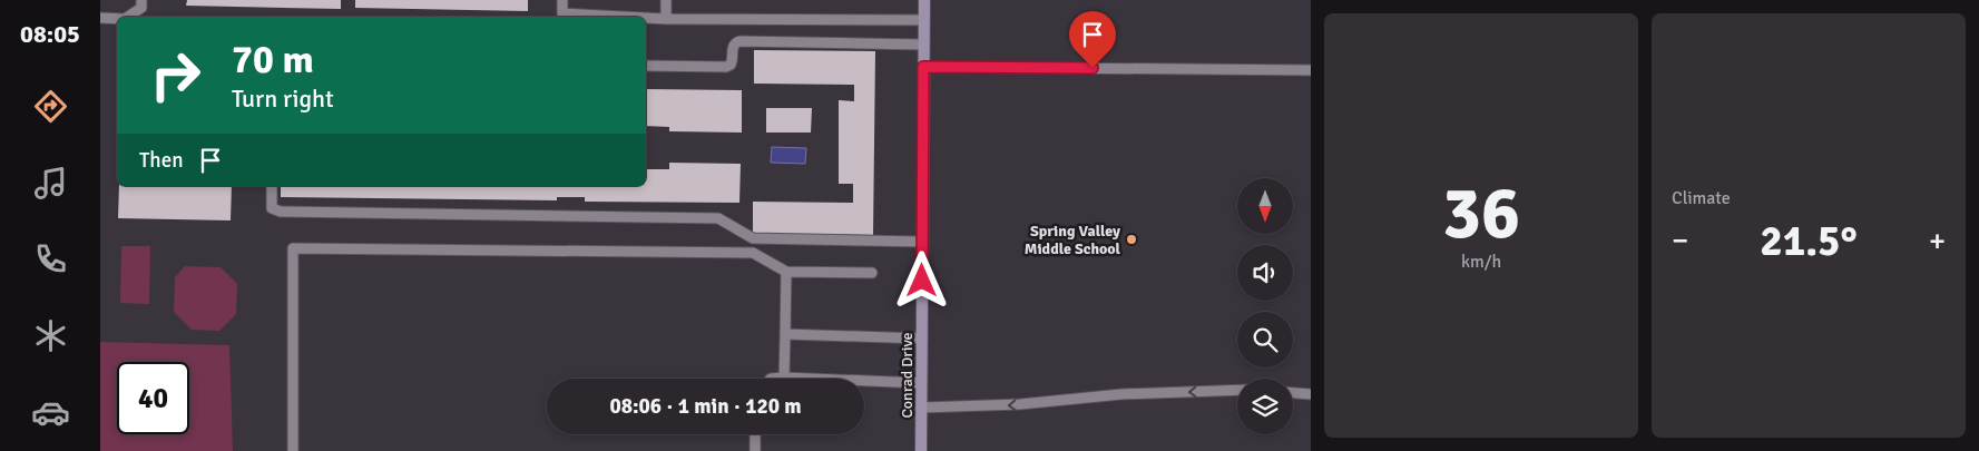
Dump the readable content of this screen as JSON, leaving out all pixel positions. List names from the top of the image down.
{
  "streets": {
    "street": ["Conrad Drive"]
  },
  "places": ["Spring Valley Middle School"],
  "north": "bottom",
  "page": {
    "tabs": "08:05",
    "tile": [
      ["36", "km/h"],
      "Climate"
    ],
    "turn": ["70 m", "Turn right"],
    "then": "Then",
    "heat": ["−", "21.5°", "+"],
    "limit": "40",
    "trip": "08:06 · 1 min · 120 m"
  }
}
